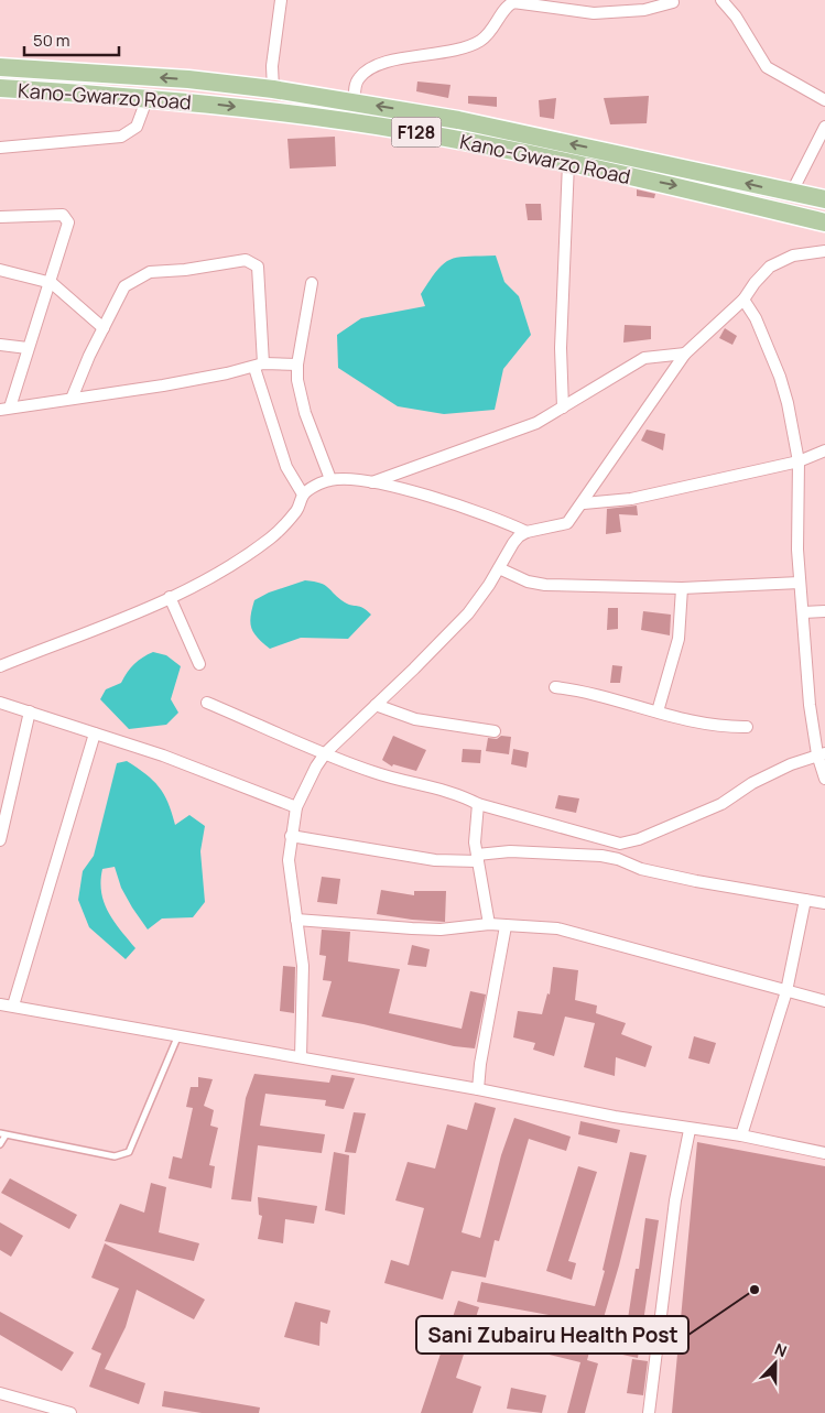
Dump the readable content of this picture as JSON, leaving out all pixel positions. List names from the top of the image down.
{
  "streets": {
    "main road": ["Kano-Gwarzo Road", "F128"]
  },
  "places": ["Sani Zubairu Health Post"],
  "scale_bar": "50 m",
  "north": "top"
}
